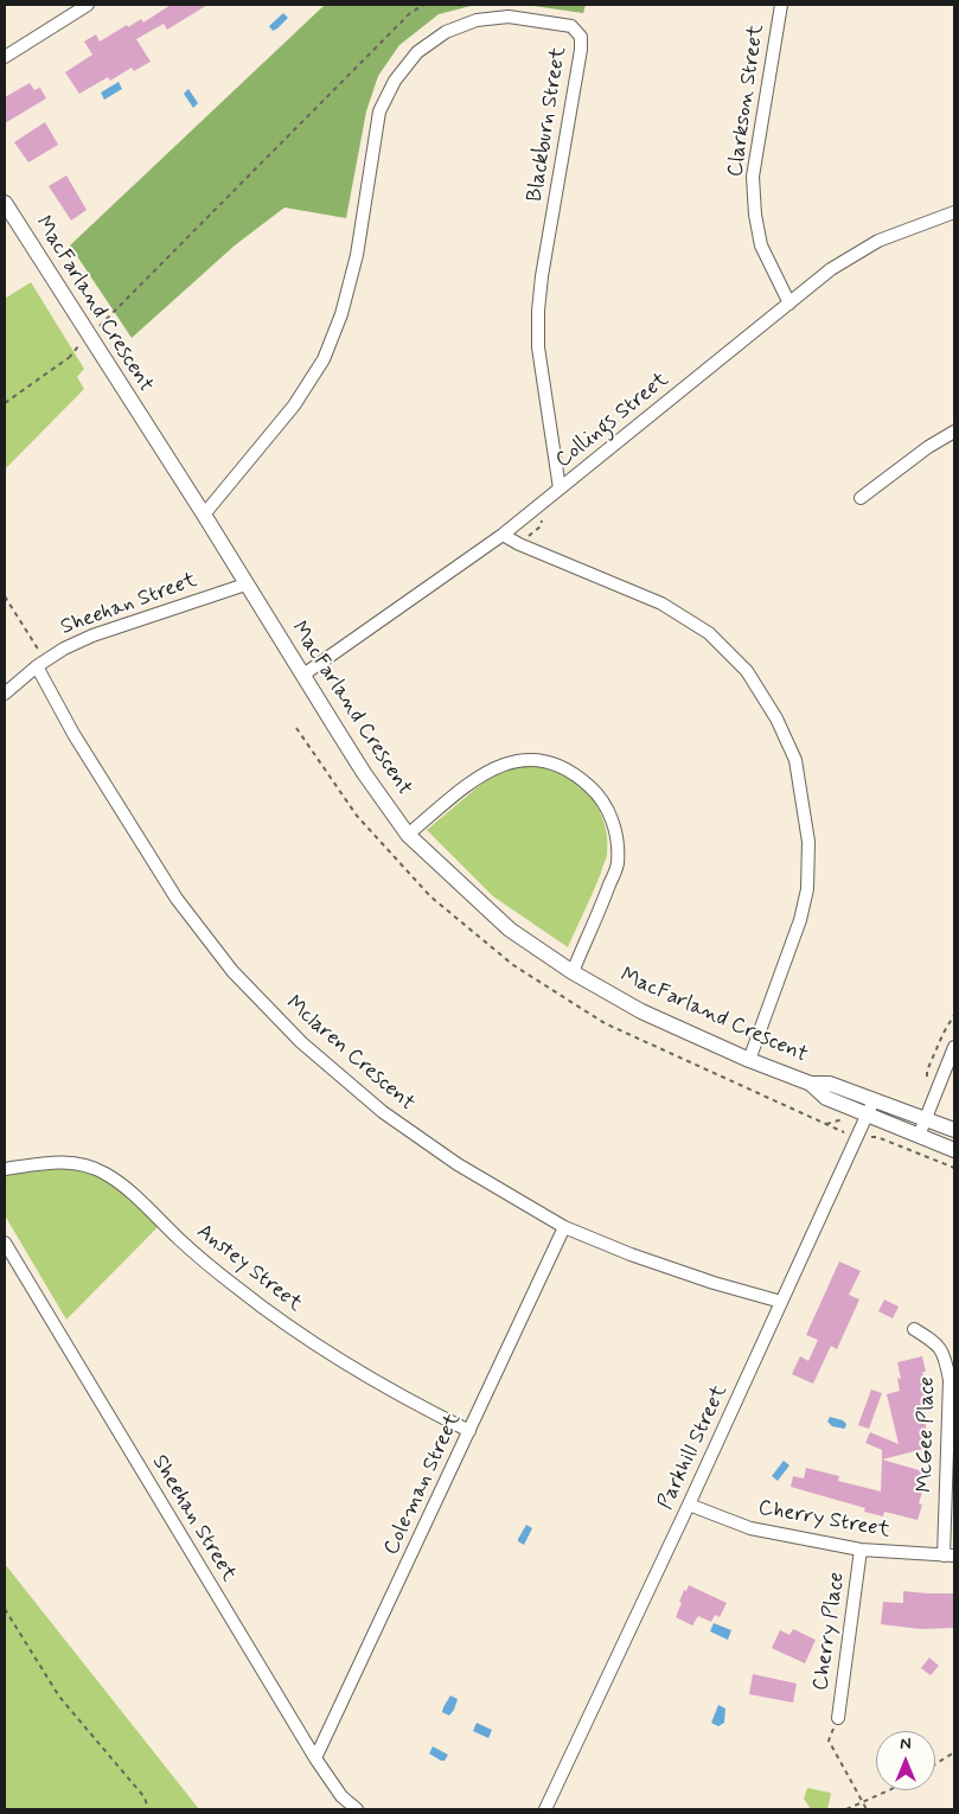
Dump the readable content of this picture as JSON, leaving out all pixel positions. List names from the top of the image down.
{
  "streets": {
    "street": [
      "Clarkson Street",
      "Blackburn Street",
      "MacFarland Crescent",
      "Collings Street",
      "Sheehan Street",
      "Mclaren Crescent",
      "Anstey Street",
      "McGee Place",
      "Parkhill Street",
      "Coleman Street",
      "Cherry Street",
      "Cherry Place"
    ]
  },
  "crossings": [
    ["Clarkson Street", "Collings Street"],
    ["Blackburn Street", "MacFarland Crescent"],
    ["Blackburn Street", "Collings Street"],
    ["MacFarland Crescent", "Collings Street"],
    ["MacFarland Crescent", "Sheehan Street"],
    ["MacFarland Crescent", "Parkhill Street"],
    ["Sheehan Street", "Mclaren Crescent"],
    ["Sheehan Street", "Coleman Street"],
    ["Mclaren Crescent", "Parkhill Street"],
    ["Mclaren Crescent", "Coleman Street"],
    ["Anstey Street", "Coleman Street"],
    ["McGee Place", "Cherry Street"],
    ["Parkhill Street", "Cherry Street"],
    ["Cherry Street", "Cherry Place"]
  ],
  "north": "top"
}
